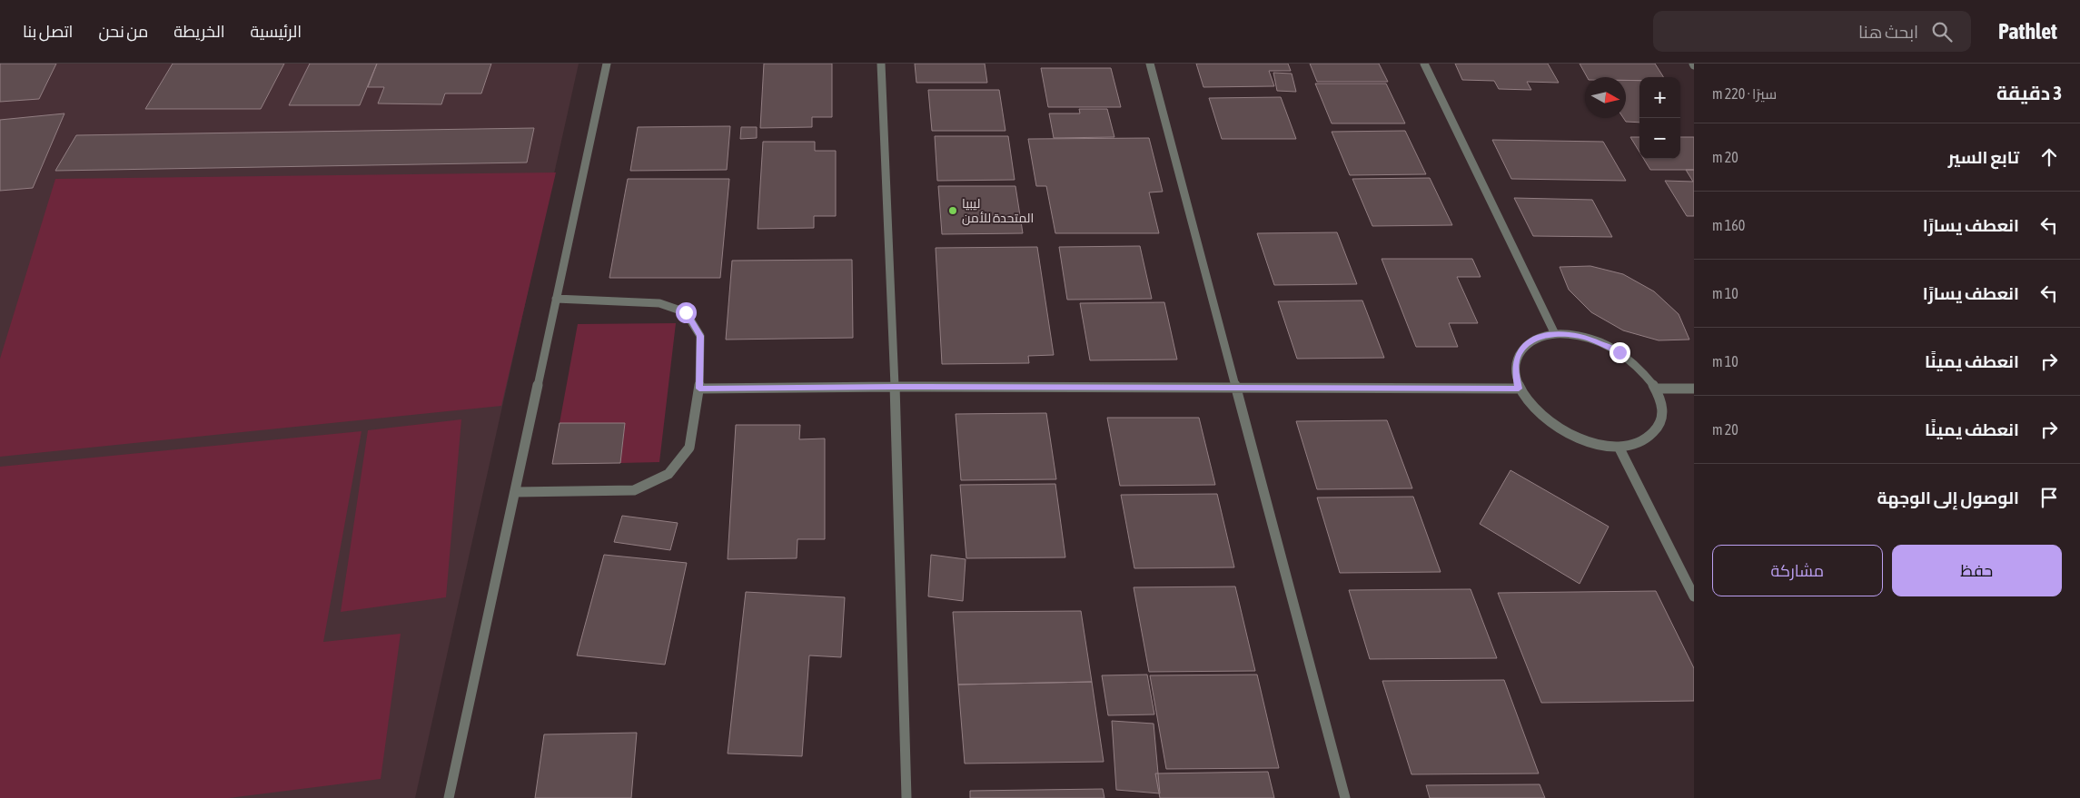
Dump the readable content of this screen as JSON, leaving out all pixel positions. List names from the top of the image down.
{
  "places": ["ليبيا المتحدة للأمن"],
  "north": "right",
  "page": {
    "header": "Pathlet",
    "search": "ابحث هنا",
    "nav": [
      "الرئيسية",
      "الخريطة",
      "من نحن",
      "اتصل بنا"
    ],
    "heading": ["3 دقيقة", "سيرًا · 220 m"],
    "map_buttons": ["+", "−"],
    "list": [
      ["تابع السير", "20 m"],
      ["انعطف يسارًا", "160 m"],
      ["انعطف يسارًا", "10 m"],
      ["انعطف يمينًا", "10 m"],
      ["انعطف يمينًا", "20 m"],
      "الوصول إلى الوجهة"
    ],
    "buttons": ["حفظ", "مشاركة"]
  }
}
